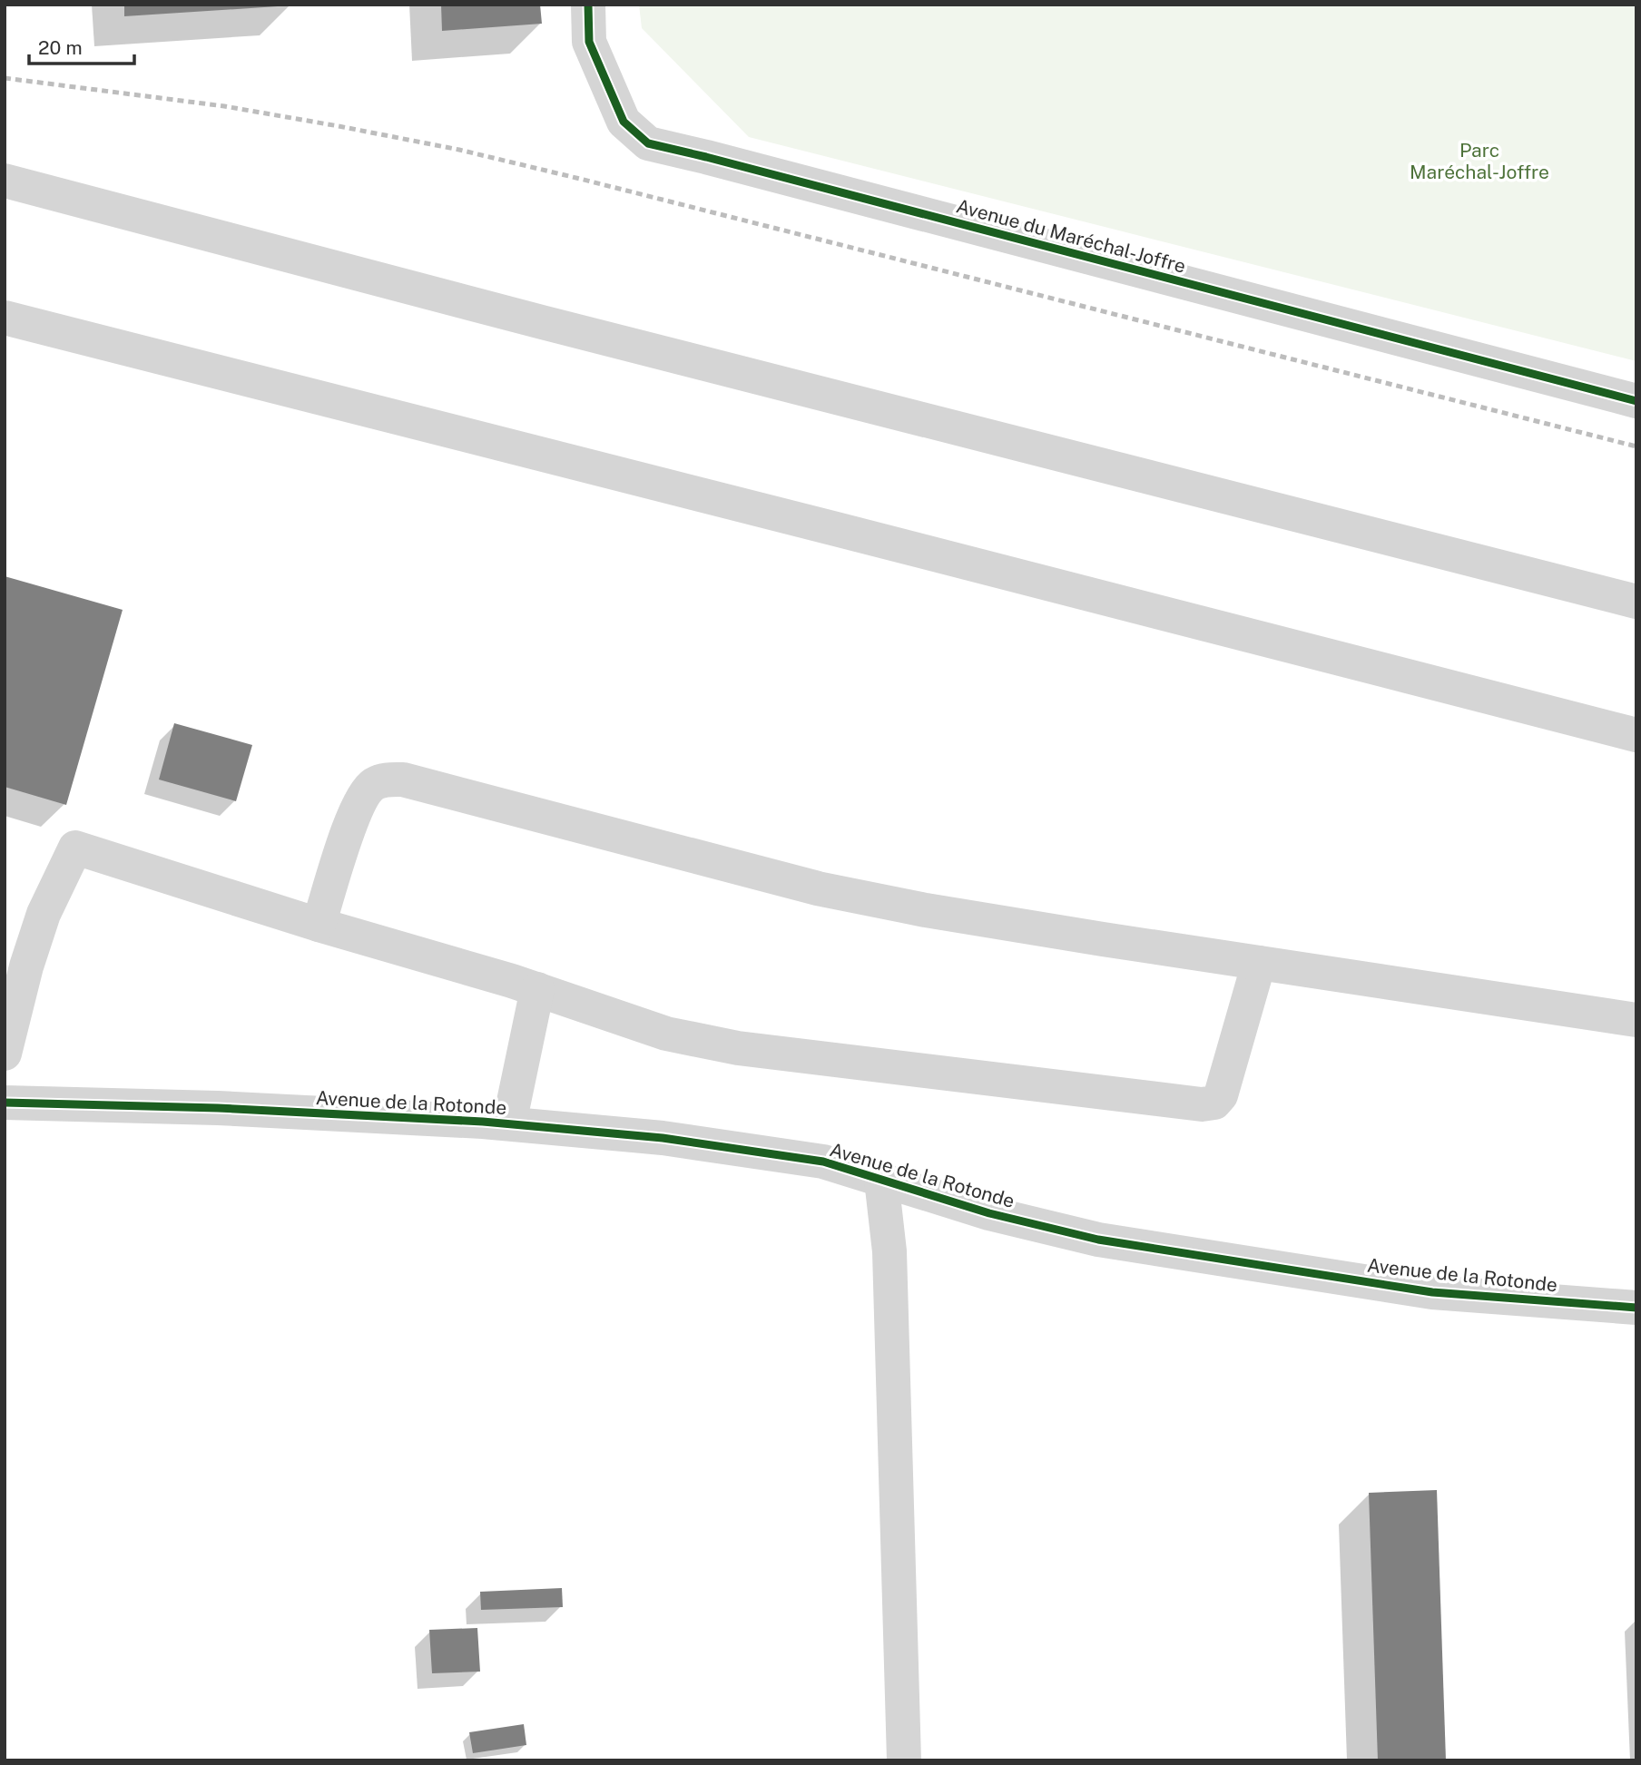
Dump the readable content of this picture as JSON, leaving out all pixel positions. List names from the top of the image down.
{
  "streets": {
    "street": ["Avenue du Maréchal-Joffre", "Avenue de la Rotonde"]
  },
  "parks": ["Parc Maréchal-Joffre"],
  "scale_bar": "20 m"
}
